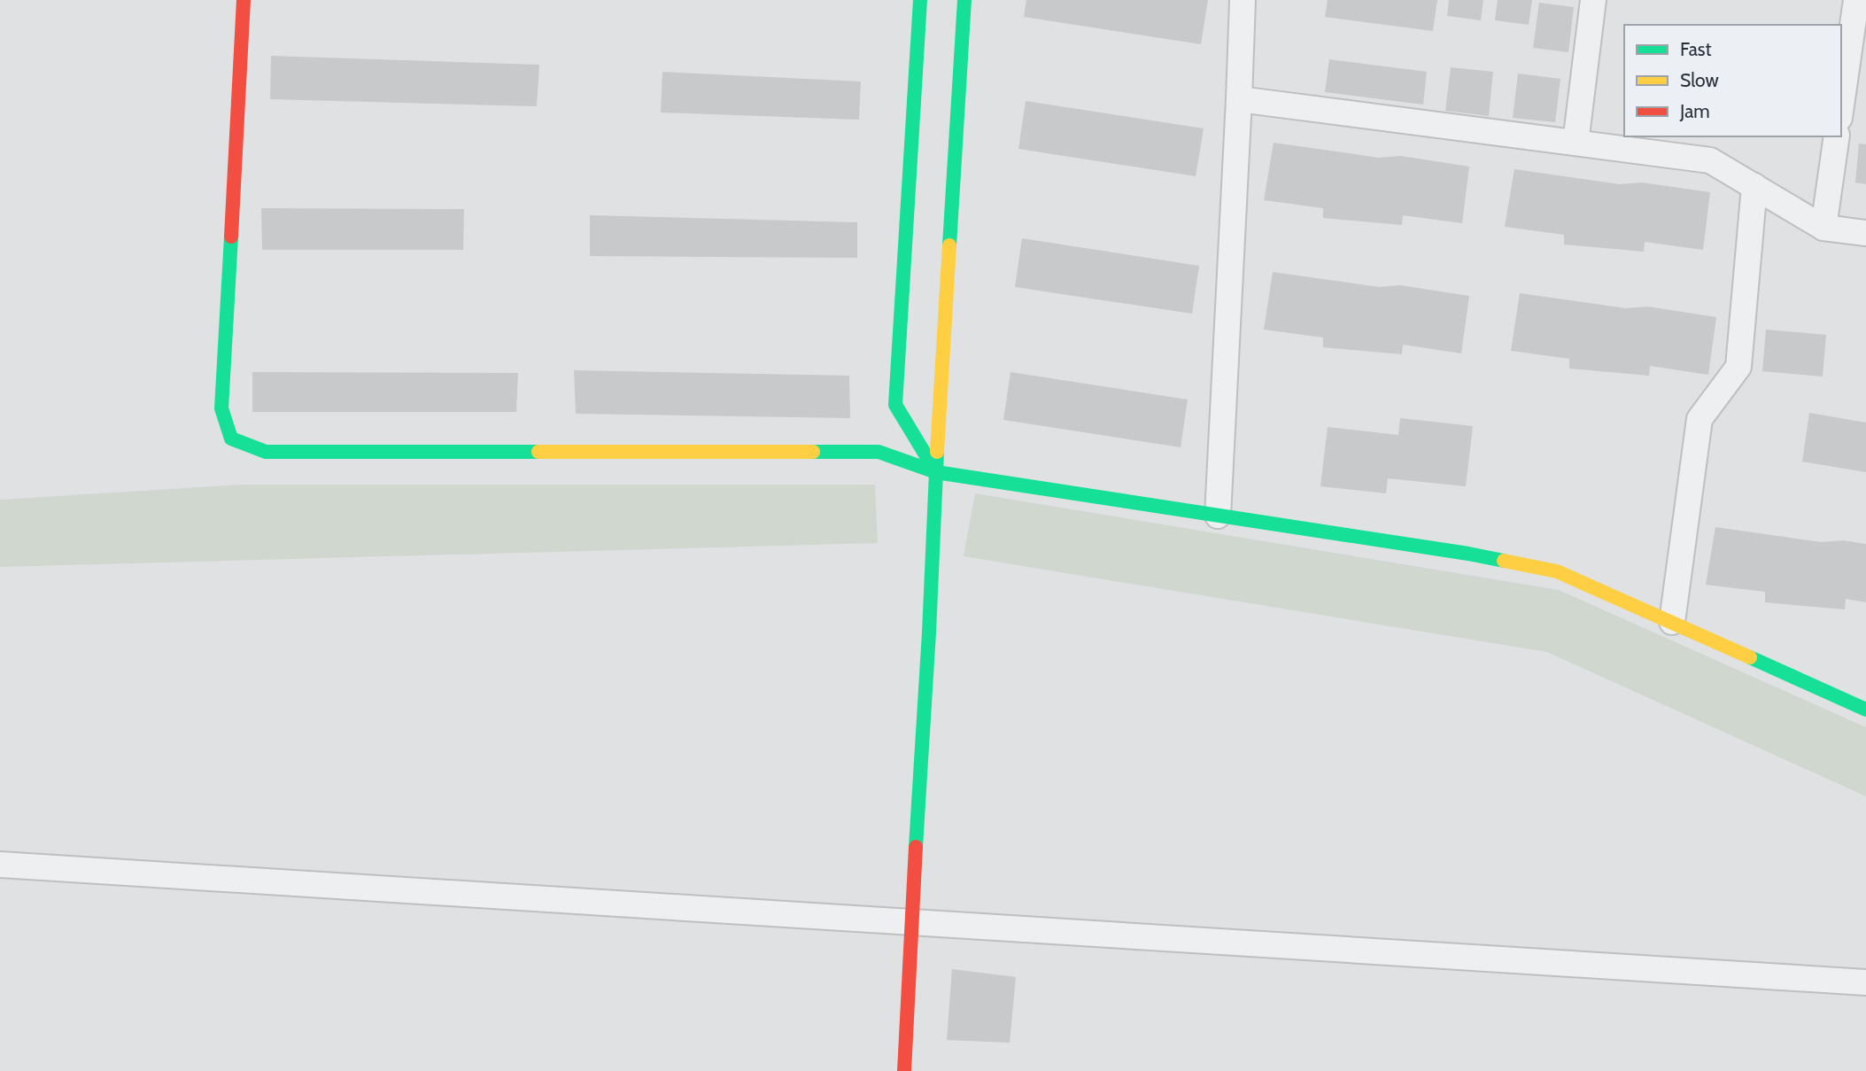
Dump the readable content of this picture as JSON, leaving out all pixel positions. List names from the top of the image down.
{
  "legend": ["Fast", "Slow", "Jam"]
}
